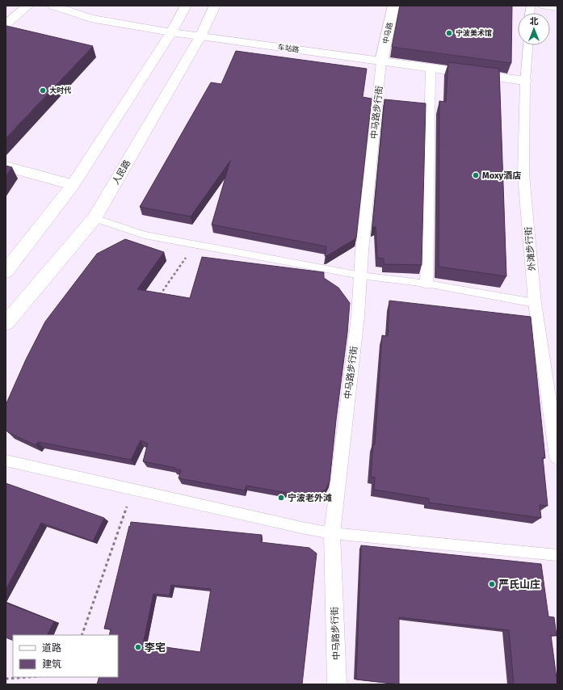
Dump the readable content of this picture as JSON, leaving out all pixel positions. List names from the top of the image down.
{
  "streets": {
    "main road": ["中马路", "车站路", "人民路"],
    "street": ["中马路步行街", "外滩步行街"]
  },
  "crossings": [
    ["中马路", "车站路"],
    ["中马路", "中马路步行街"],
    ["车站路", "中马路步行街"],
    ["车站路", "人民路"],
    ["车站路", "外滩步行街"]
  ],
  "places": [
    "宁波美术馆",
    "大时代",
    "Moxy酒店",
    "宁波老外滩",
    "严氏山庄",
    "李宅"
  ],
  "legend": ["道路", "建筑"],
  "north": "top"
}
